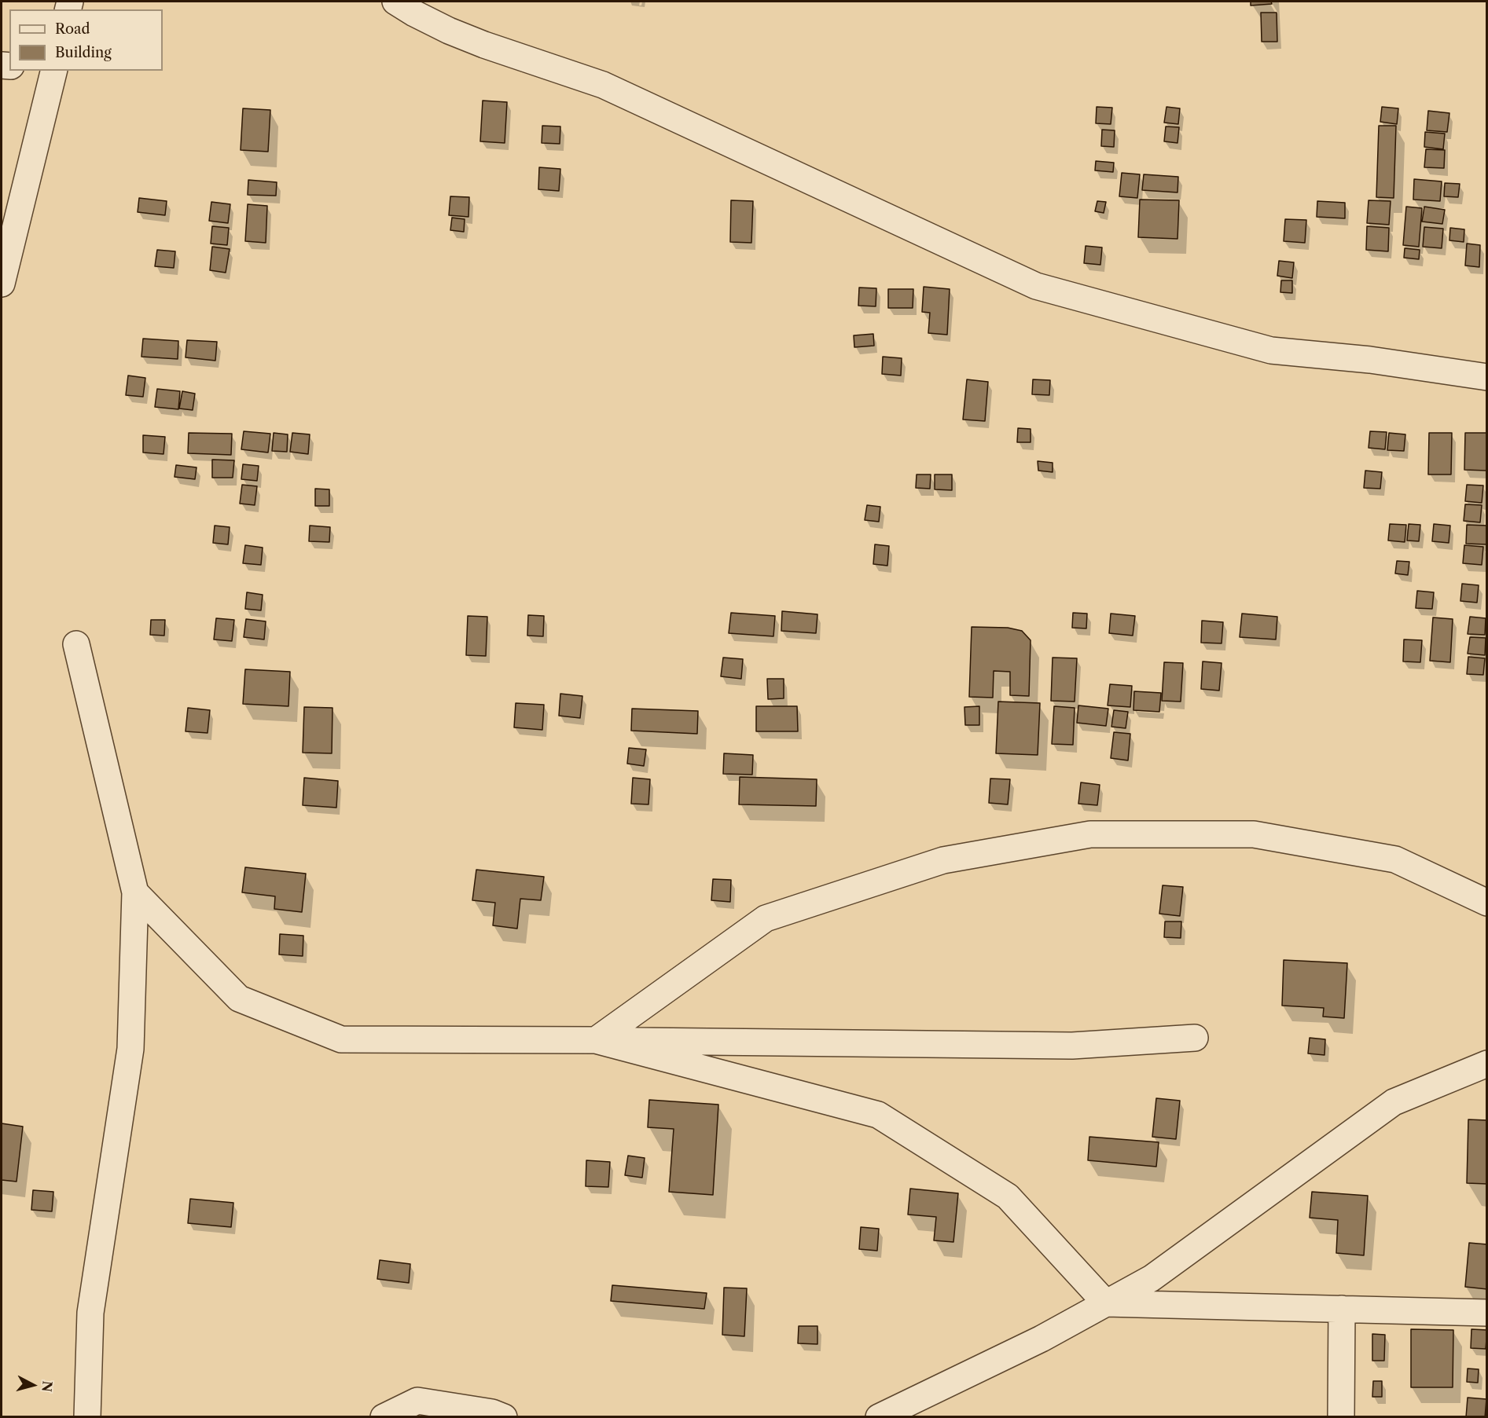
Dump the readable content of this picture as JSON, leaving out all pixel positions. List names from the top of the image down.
{
  "legend": ["Road", "Building"],
  "north": "right"
}
